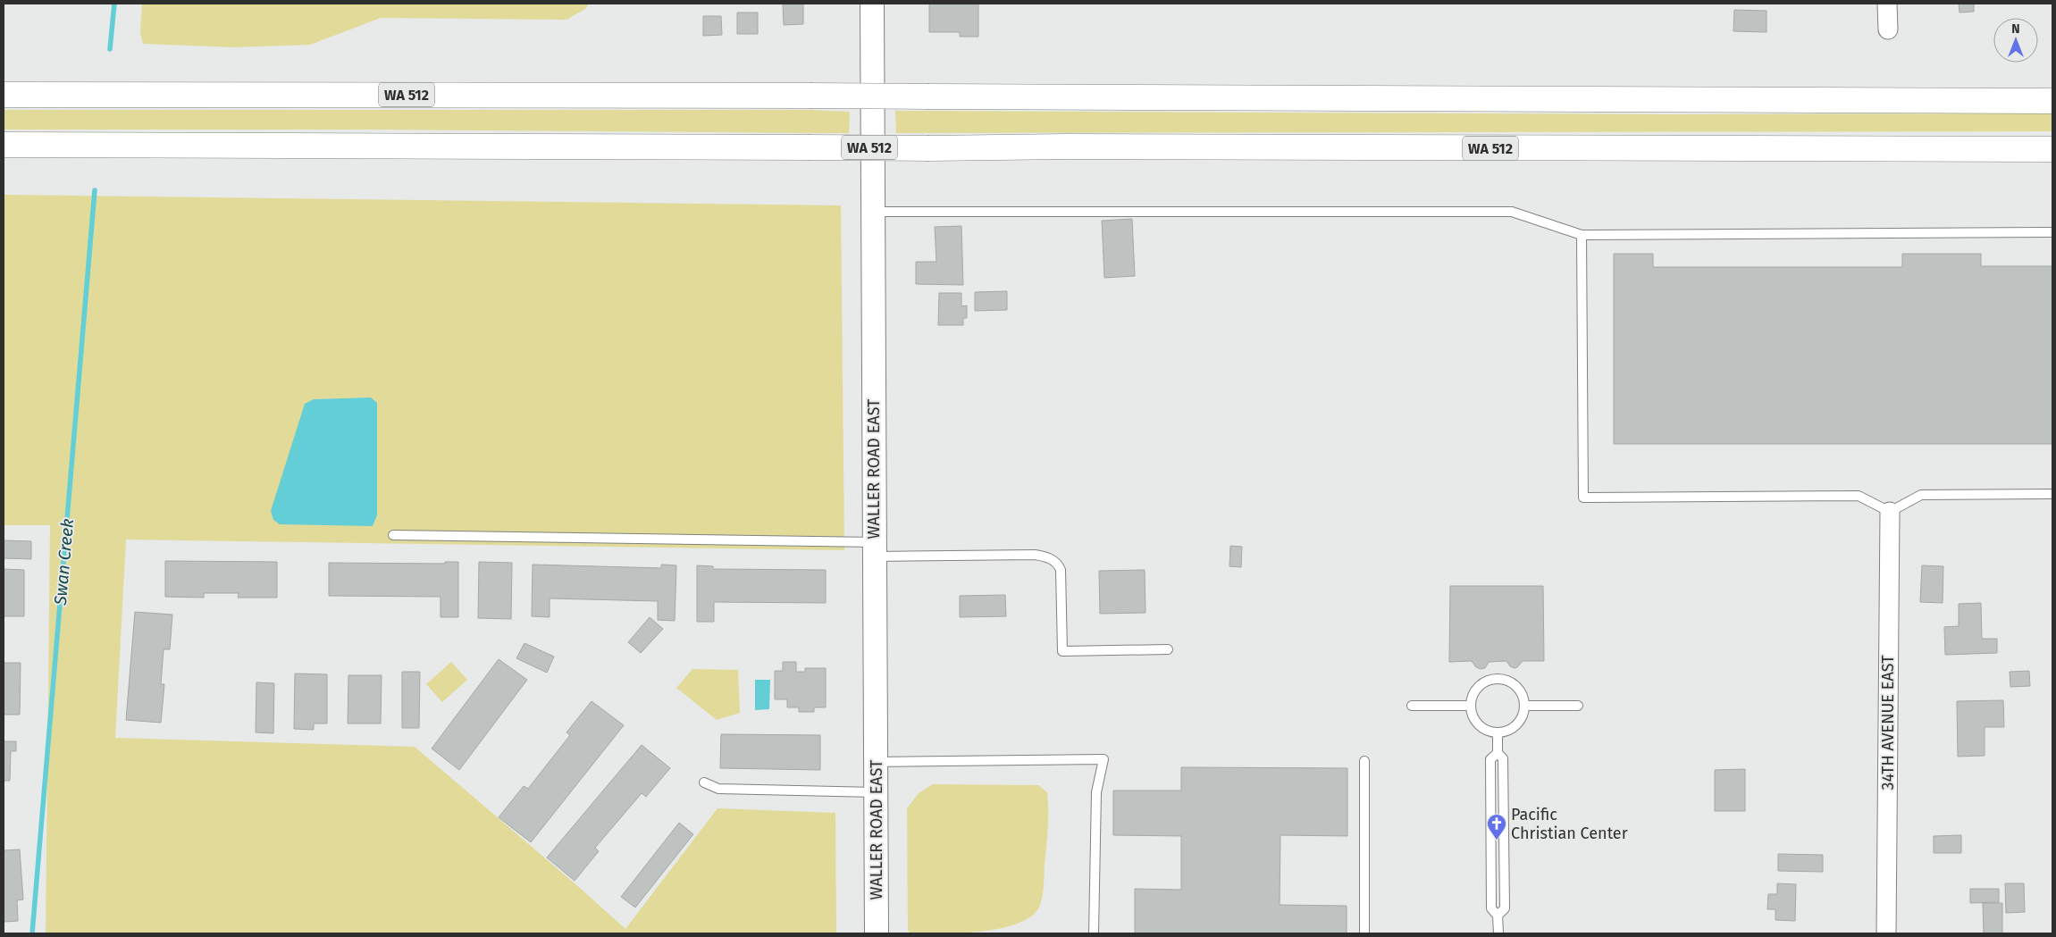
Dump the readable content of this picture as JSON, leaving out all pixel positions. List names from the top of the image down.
{
  "streets": {
    "highway": ["WA 512"],
    "street": ["WALLER ROAD EAST", "34TH AVENUE EAST"]
  },
  "water": ["Swan Creek"],
  "places": {
    "church": ["Pacific Christian Center"]
  },
  "north": "top"
}
